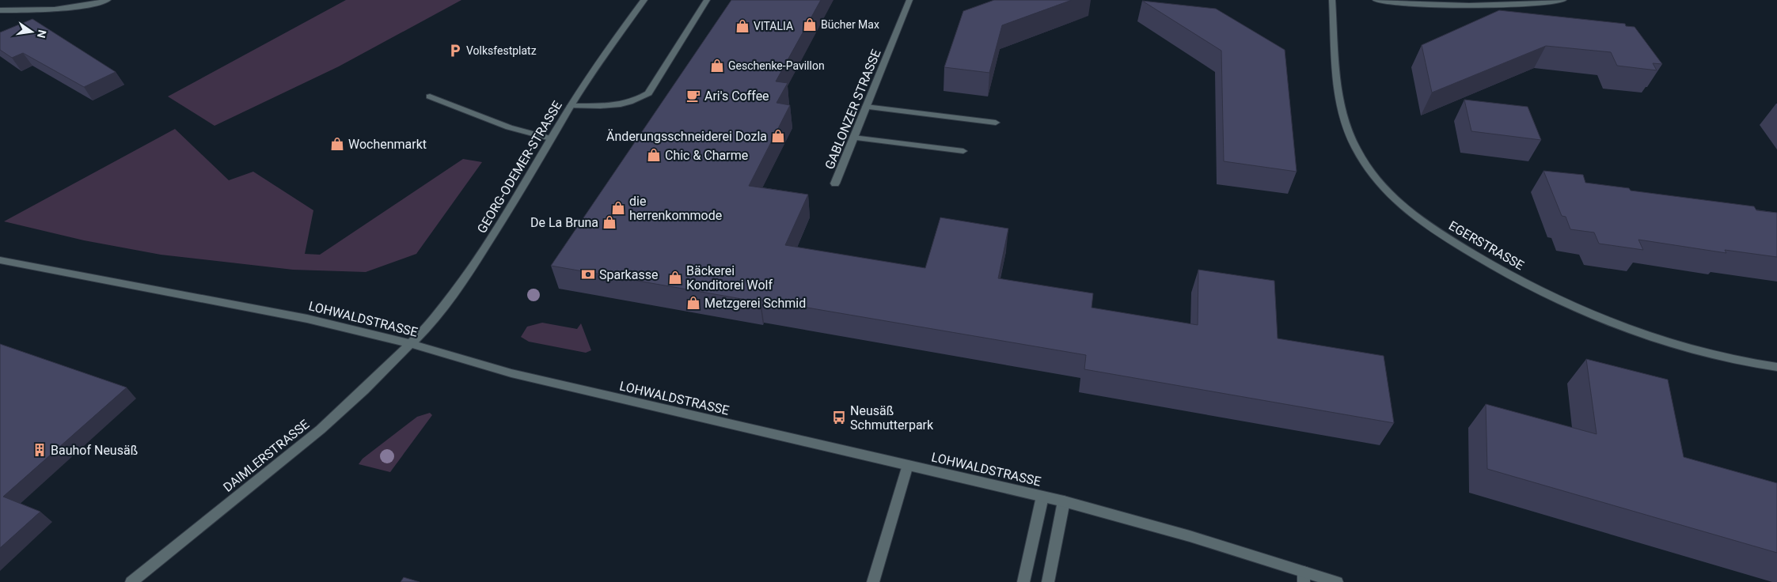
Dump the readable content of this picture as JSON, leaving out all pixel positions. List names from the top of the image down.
{
  "streets": {
    "street": [
      "GABLONZER STRASSE",
      "GEORG-ODEMER-STRASSE",
      "EGERSTRASSE",
      "LOHWALDSTRASSE",
      "DAIMLERSTRASSE"
    ]
  },
  "crossings": [
    ["GEORG-ODEMER-STRASSE", "LOHWALDSTRASSE"],
    ["GEORG-ODEMER-STRASSE", "DAIMLERSTRASSE"],
    ["LOHWALDSTRASSE", "DAIMLERSTRASSE"]
  ],
  "places": {
    "shop": [
      "Bücher Max",
      "VITALIA",
      "Geschenke-Pavillon",
      "Änderungsschneiderei Dozla",
      "Wochenmarkt",
      "Chic & Charme",
      "die herrenkommode",
      "De La Bruna",
      "Bäckerei Konditorei Wolf",
      "Metzgerei Schmid"
    ],
    "parking": ["Volksfestplatz"],
    "cafe": ["Ari's Coffee"],
    "bank": ["Sparkasse"],
    "bus stop": ["Neusäß Schmutterpark"],
    "building": ["Bauhof Neusäß"]
  },
  "north": "right"
}
